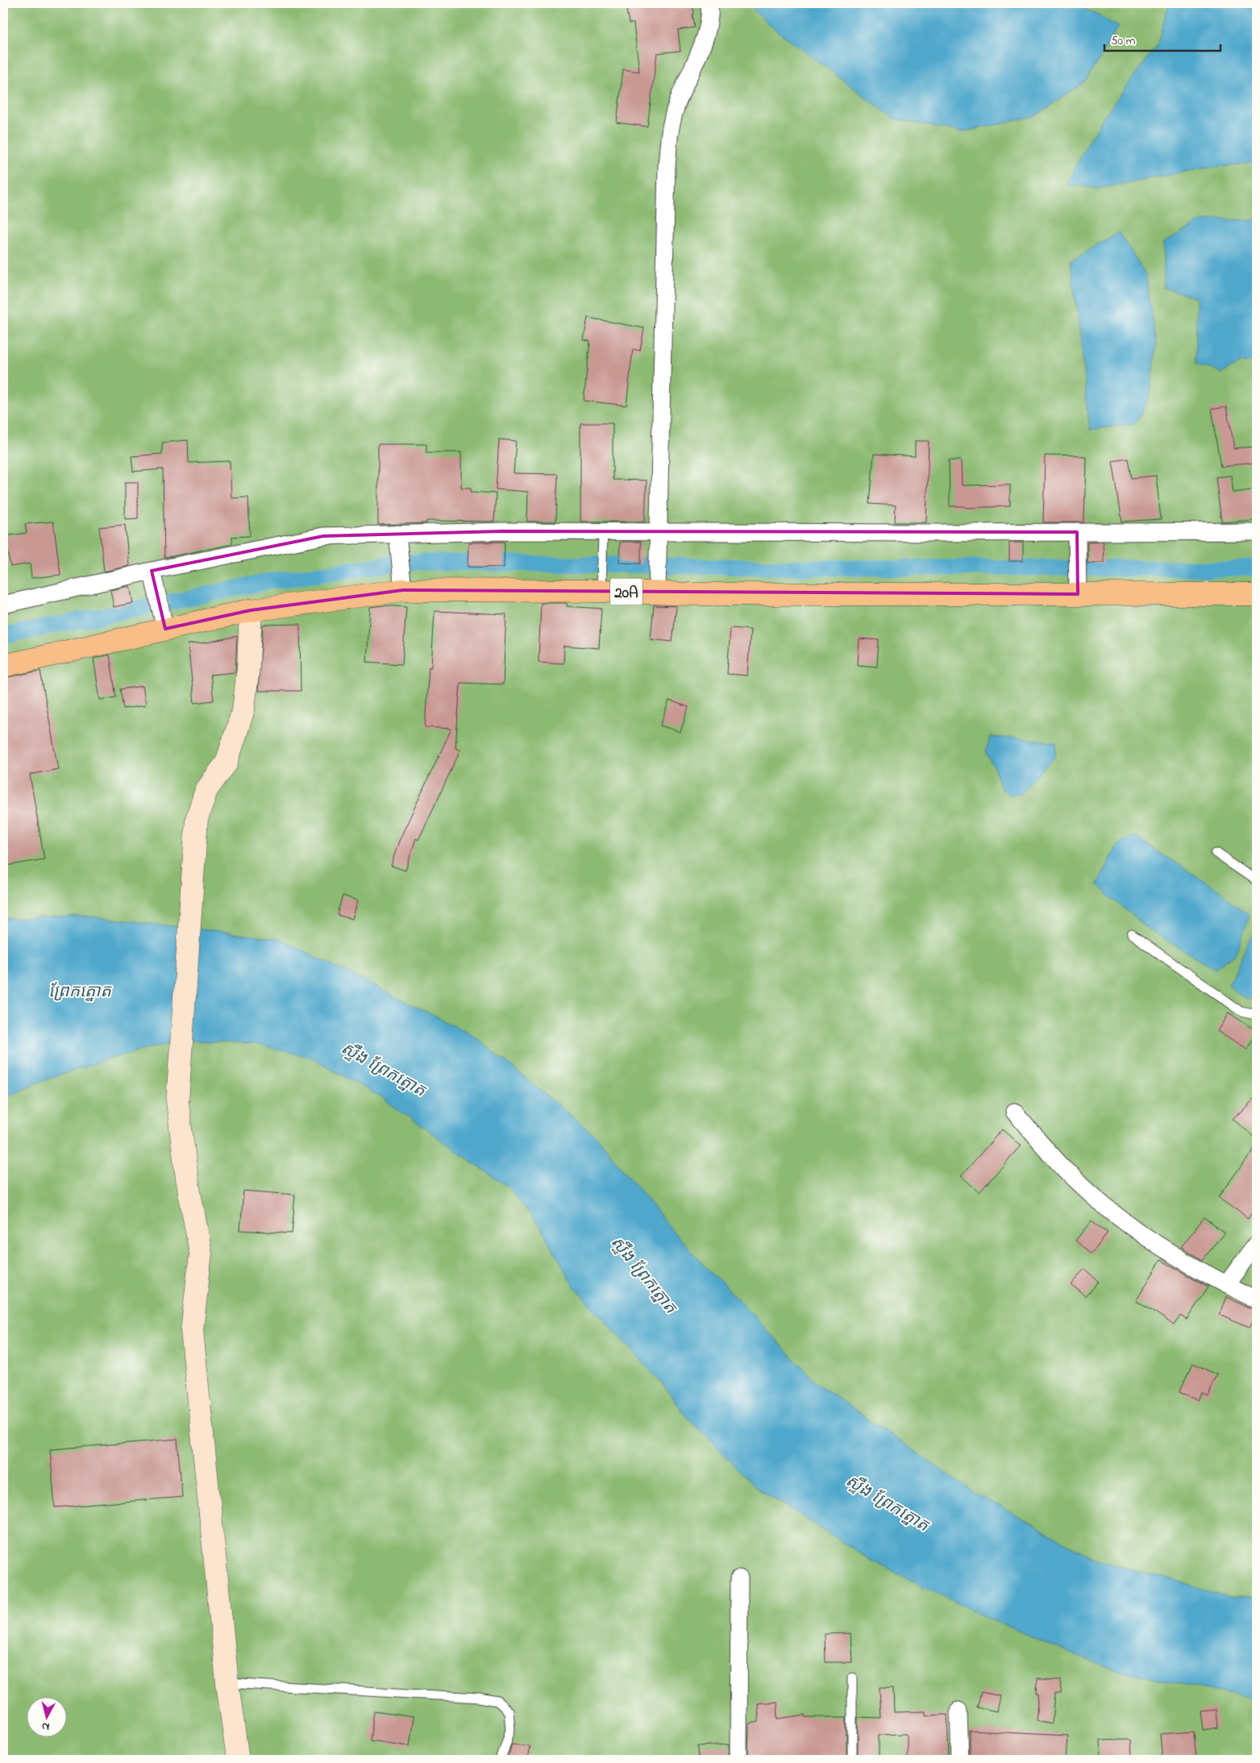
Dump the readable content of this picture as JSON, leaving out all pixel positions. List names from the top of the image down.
{
  "streets": {
    "main road": ["20A"]
  },
  "water": ["ព្រែកត្នោត", "ស្ទឹង ព្រែកត្នោត"],
  "scale_bar": "50 m",
  "north": "bottom"
}
